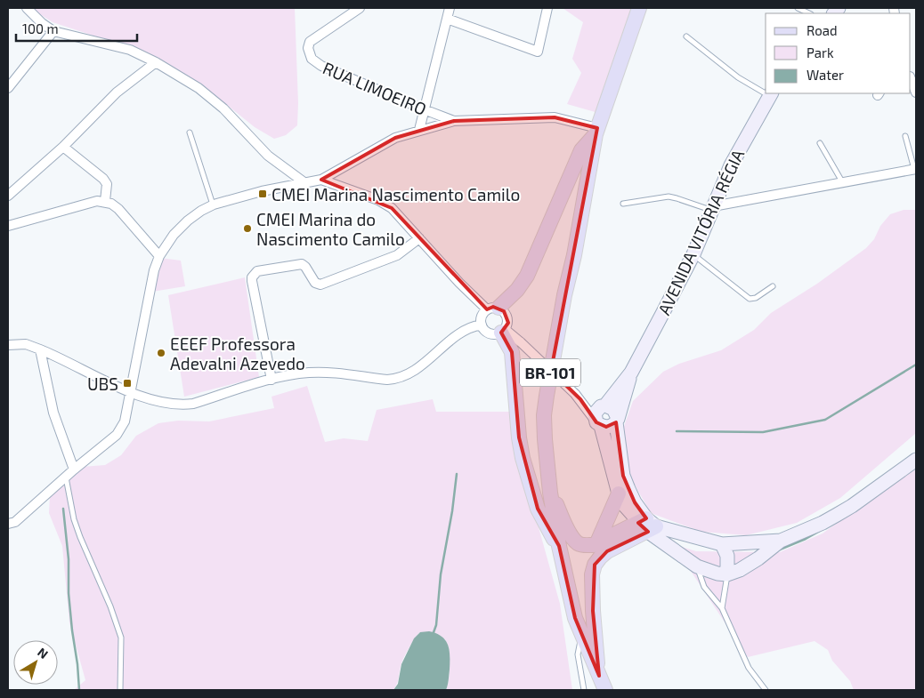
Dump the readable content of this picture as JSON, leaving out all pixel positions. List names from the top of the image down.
{
  "streets": {
    "main road": ["BR-101"],
    "street": ["RUA LIMOEIRO", "AVENIDA VITÓRIA RÉGIA"]
  },
  "places": {
    "transit": ["CMEI Marina Nascimento Camilo", "UBS"],
    "other": ["CMEI Marina do Nascimento Camilo", "EEEF Professora Adevalni Azevedo"]
  },
  "legend": ["Road", "Park", "Water"],
  "scale_bar": "100 m",
  "north": "top right"
}
